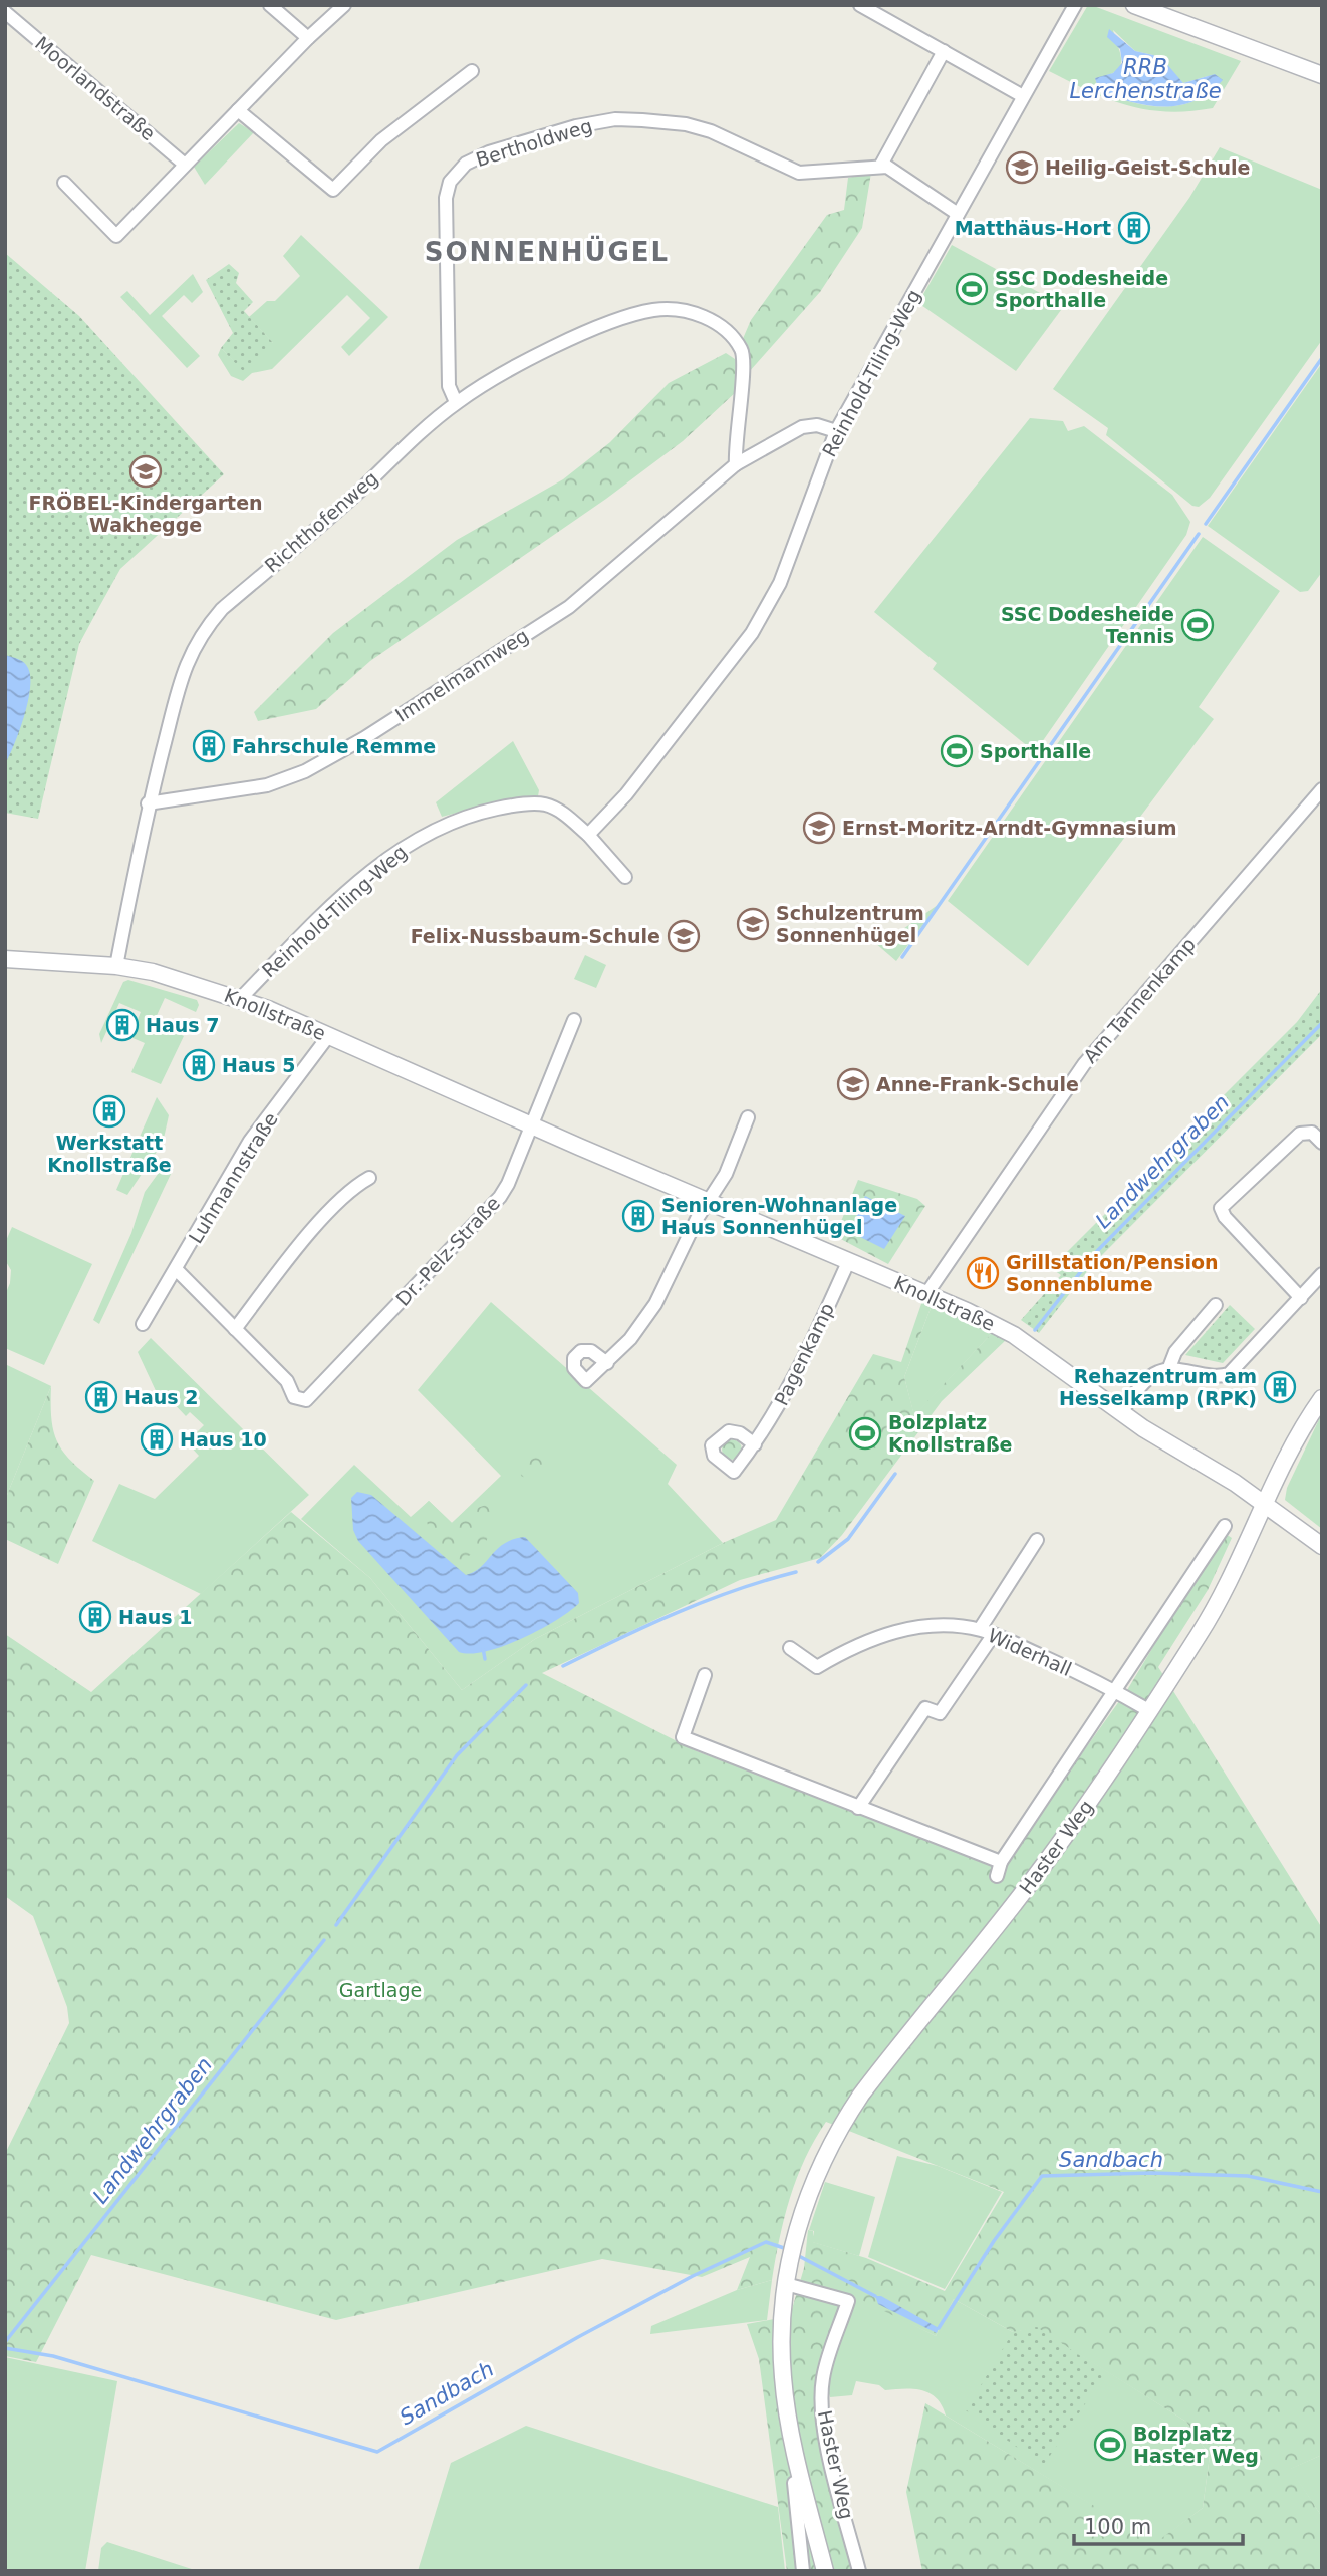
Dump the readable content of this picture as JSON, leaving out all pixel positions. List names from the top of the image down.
{
  "streets": {
    "street": [
      "Moorlandstraße",
      "Bertholdweg",
      "Reinhold-Tiling-Weg",
      "Richthofenweg",
      "Immelmannweg",
      "Am Tannenkamp",
      "Knollstraße",
      "Luhmannstraße",
      "Dr.-Pelz-Straße",
      "Pagenkamp",
      "Widerhall",
      "Haster Weg"
    ]
  },
  "crossings": [
    ["Bertholdweg", "Richthofenweg"],
    ["Reinhold-Tiling-Weg", "Immelmannweg"],
    ["Reinhold-Tiling-Weg", "Knollstraße"],
    ["Richthofenweg", "Immelmannweg"],
    ["Richthofenweg", "Knollstraße"],
    ["Am Tannenkamp", "Knollstraße"],
    ["Knollstraße", "Luhmannstraße"],
    ["Knollstraße", "Dr.-Pelz-Straße"],
    ["Knollstraße", "Pagenkamp"],
    ["Knollstraße", "Haster Weg"],
    ["Widerhall", "Haster Weg"]
  ],
  "districts": ["SONNENHÜGEL"],
  "water": ["RRB Lerchenstraße", "Landwehrgraben", "Sandbach"],
  "parks": ["Gartlage"],
  "places": {
    "school or university": [
      "Heilig-Geist-Schule",
      "FRÖBEL-Kindergarten Wakhegge",
      "Ernst-Moritz-Arndt-Gymnasium",
      "Schulzentrum Sonnenhügel",
      "Felix-Nussbaum-Schule",
      "Anne-Frank-Schule"
    ],
    "building": [
      "Matthäus-Hort",
      "Fahrschule Remme",
      "Haus 7",
      "Haus 5",
      "Werkstatt Knollstraße",
      "Senioren-Wohnanlage Haus Sonnenhügel",
      "Rehazentrum am Hesselkamp (RPK)",
      "Haus 2",
      "Haus 10",
      "Haus 1"
    ],
    "sports": [
      "SSC Dodesheide Sporthalle",
      "SSC Dodesheide Tennis",
      "Sporthalle",
      "Bolzplatz Knollstraße",
      "Bolzplatz Haster Weg"
    ],
    "restaurant": ["Grillstation/Pension Sonnenblume"]
  },
  "scale_bar": "100 m"
}
